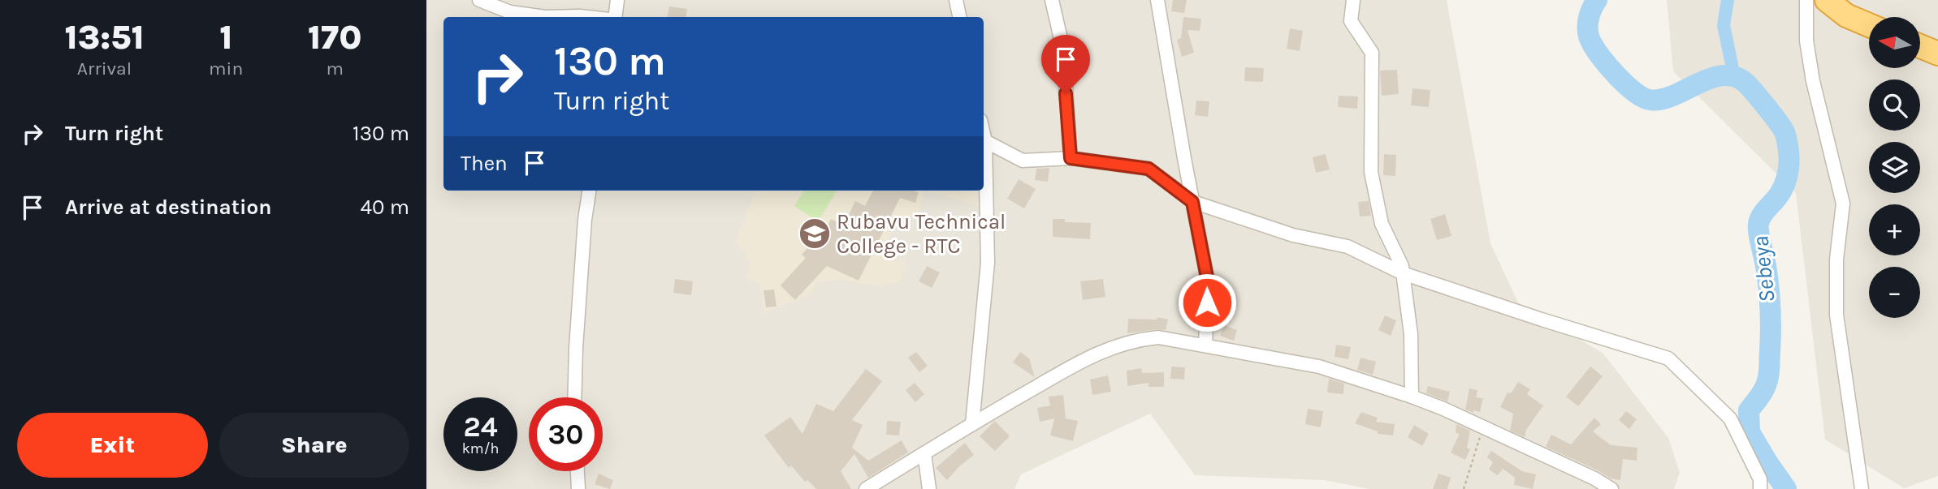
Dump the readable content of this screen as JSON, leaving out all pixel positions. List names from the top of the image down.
{
  "water": ["Sebeya"],
  "places": {
    "school or university": ["Rubavu Technical College - RTC"]
  },
  "north": "left",
  "page": {
    "eta": [
      "13:51",
      "Arrival",
      "1",
      "min",
      "170",
      "m"
    ],
    "map_buttons": ["+", "−"],
    "turn": ["130 m", "Turn right"],
    "list": [
      {
        "name": "Turn right",
        "value": "130 m"
      },
      {
        "name": "Arrive at destination",
        "value": "40 m"
      }
    ],
    "then": "Then",
    "speed": "24 km/h",
    "limit": "30",
    "buttons": ["Exit", "Share"]
  }
}
